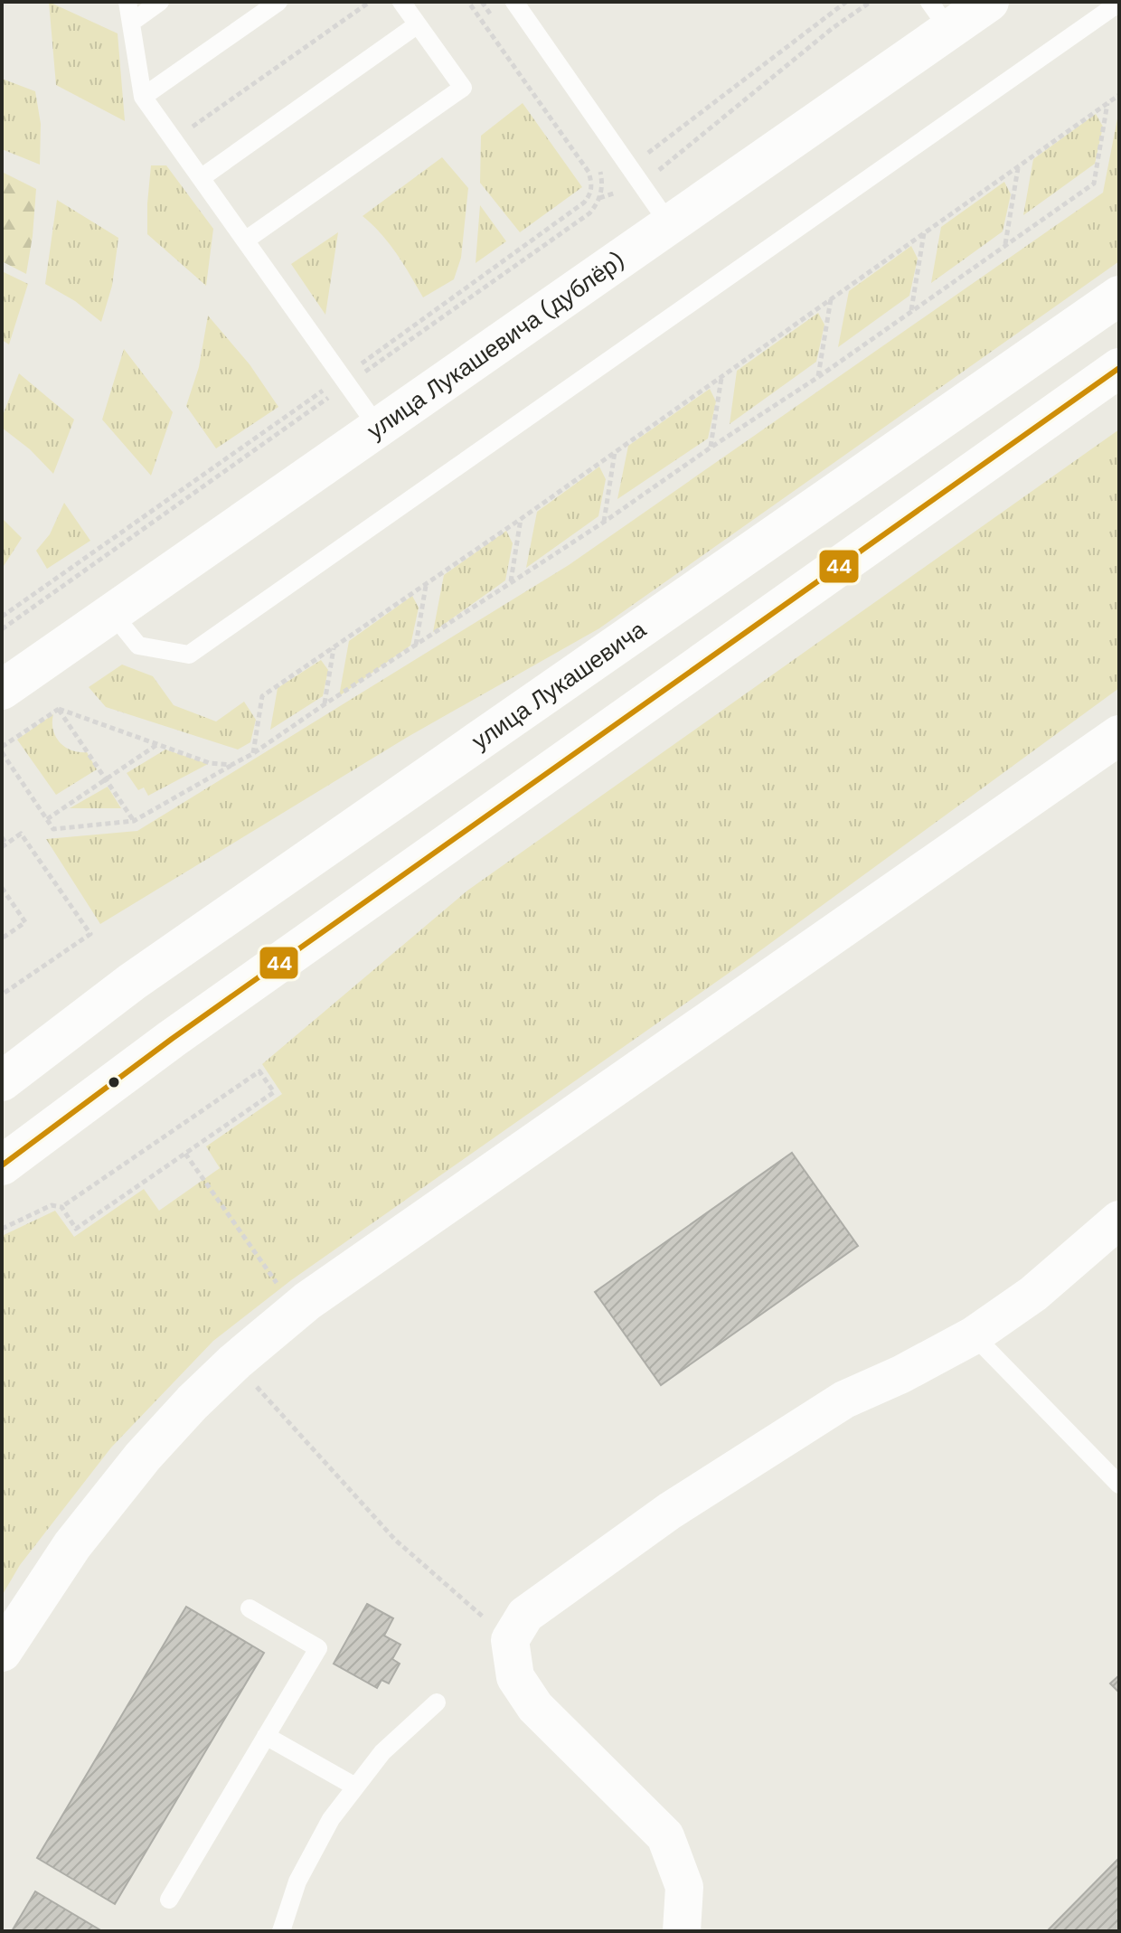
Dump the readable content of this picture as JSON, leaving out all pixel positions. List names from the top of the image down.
{
  "streets": {
    "main road": ["улица Лукашевича (дублёр)", "улица Лукашевича"]
  },
  "lines": ["transit line 44"]
}
